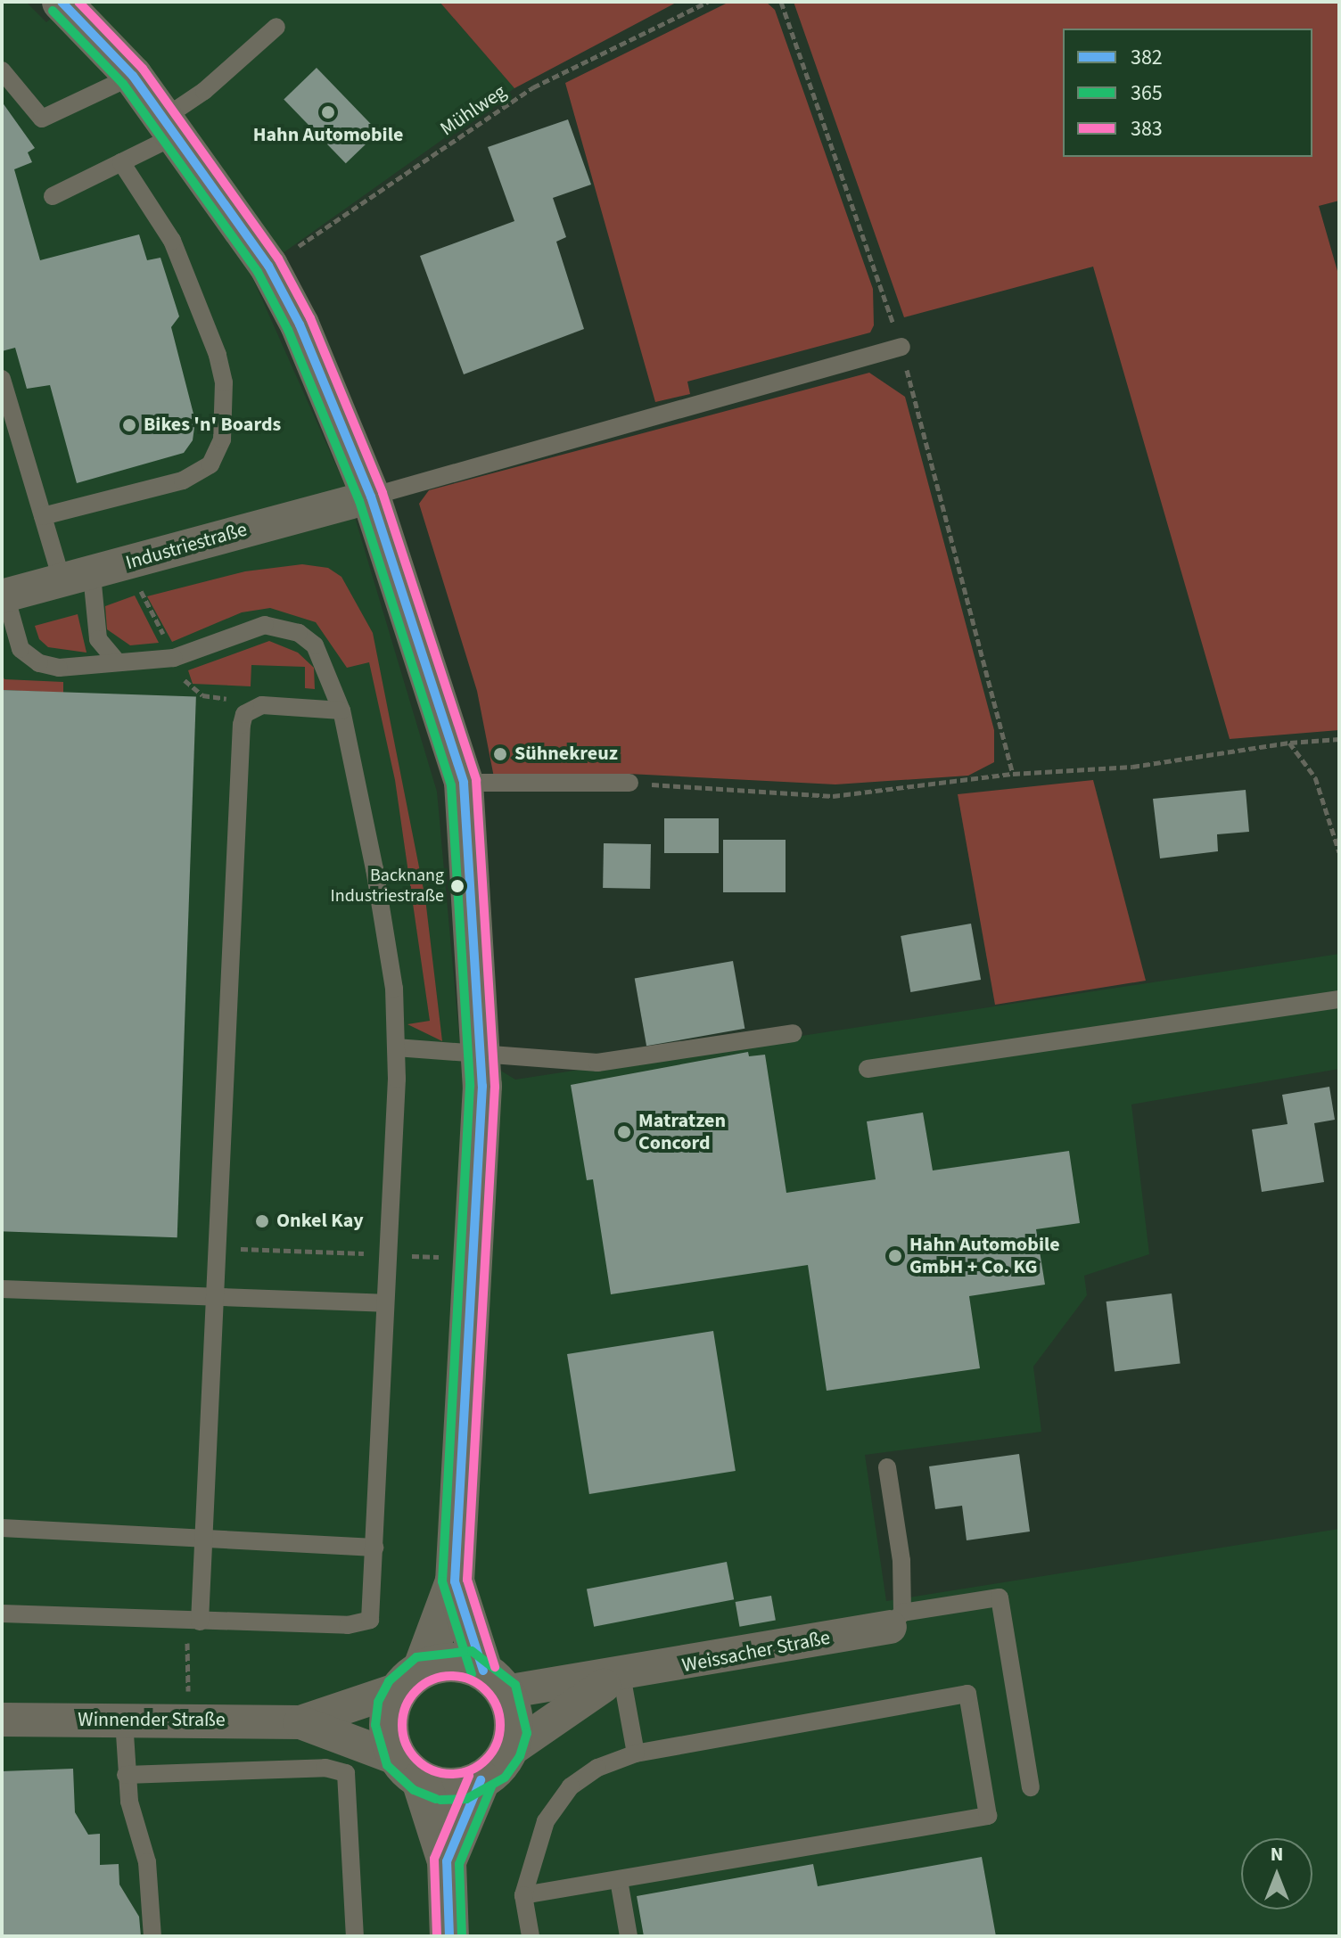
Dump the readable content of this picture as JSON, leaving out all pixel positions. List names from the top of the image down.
{
  "streets": {
    "street": ["Industriestraße", "Weissacher Straße", "Winnender Straße"],
    "path": ["Mühlweg"]
  },
  "crossings": [
    ["Mühlweg", "Weissacher Straße"],
    ["Industriestraße", "Weissacher Straße"],
    ["Weissacher Straße", "Winnender Straße"]
  ],
  "places": [
    "Hahn Automobile",
    "Bikes 'n' Boards",
    "Sühnekreuz",
    "Backnang Industriestraße",
    "Matratzen Concord",
    "Onkel Kay",
    "Hahn Automobile GmbH + Co. KG"
  ],
  "lines": ["transit line 382", "transit line 383", "transit line 365"],
  "legend": ["382", "365", "383"],
  "north": "top"
}
